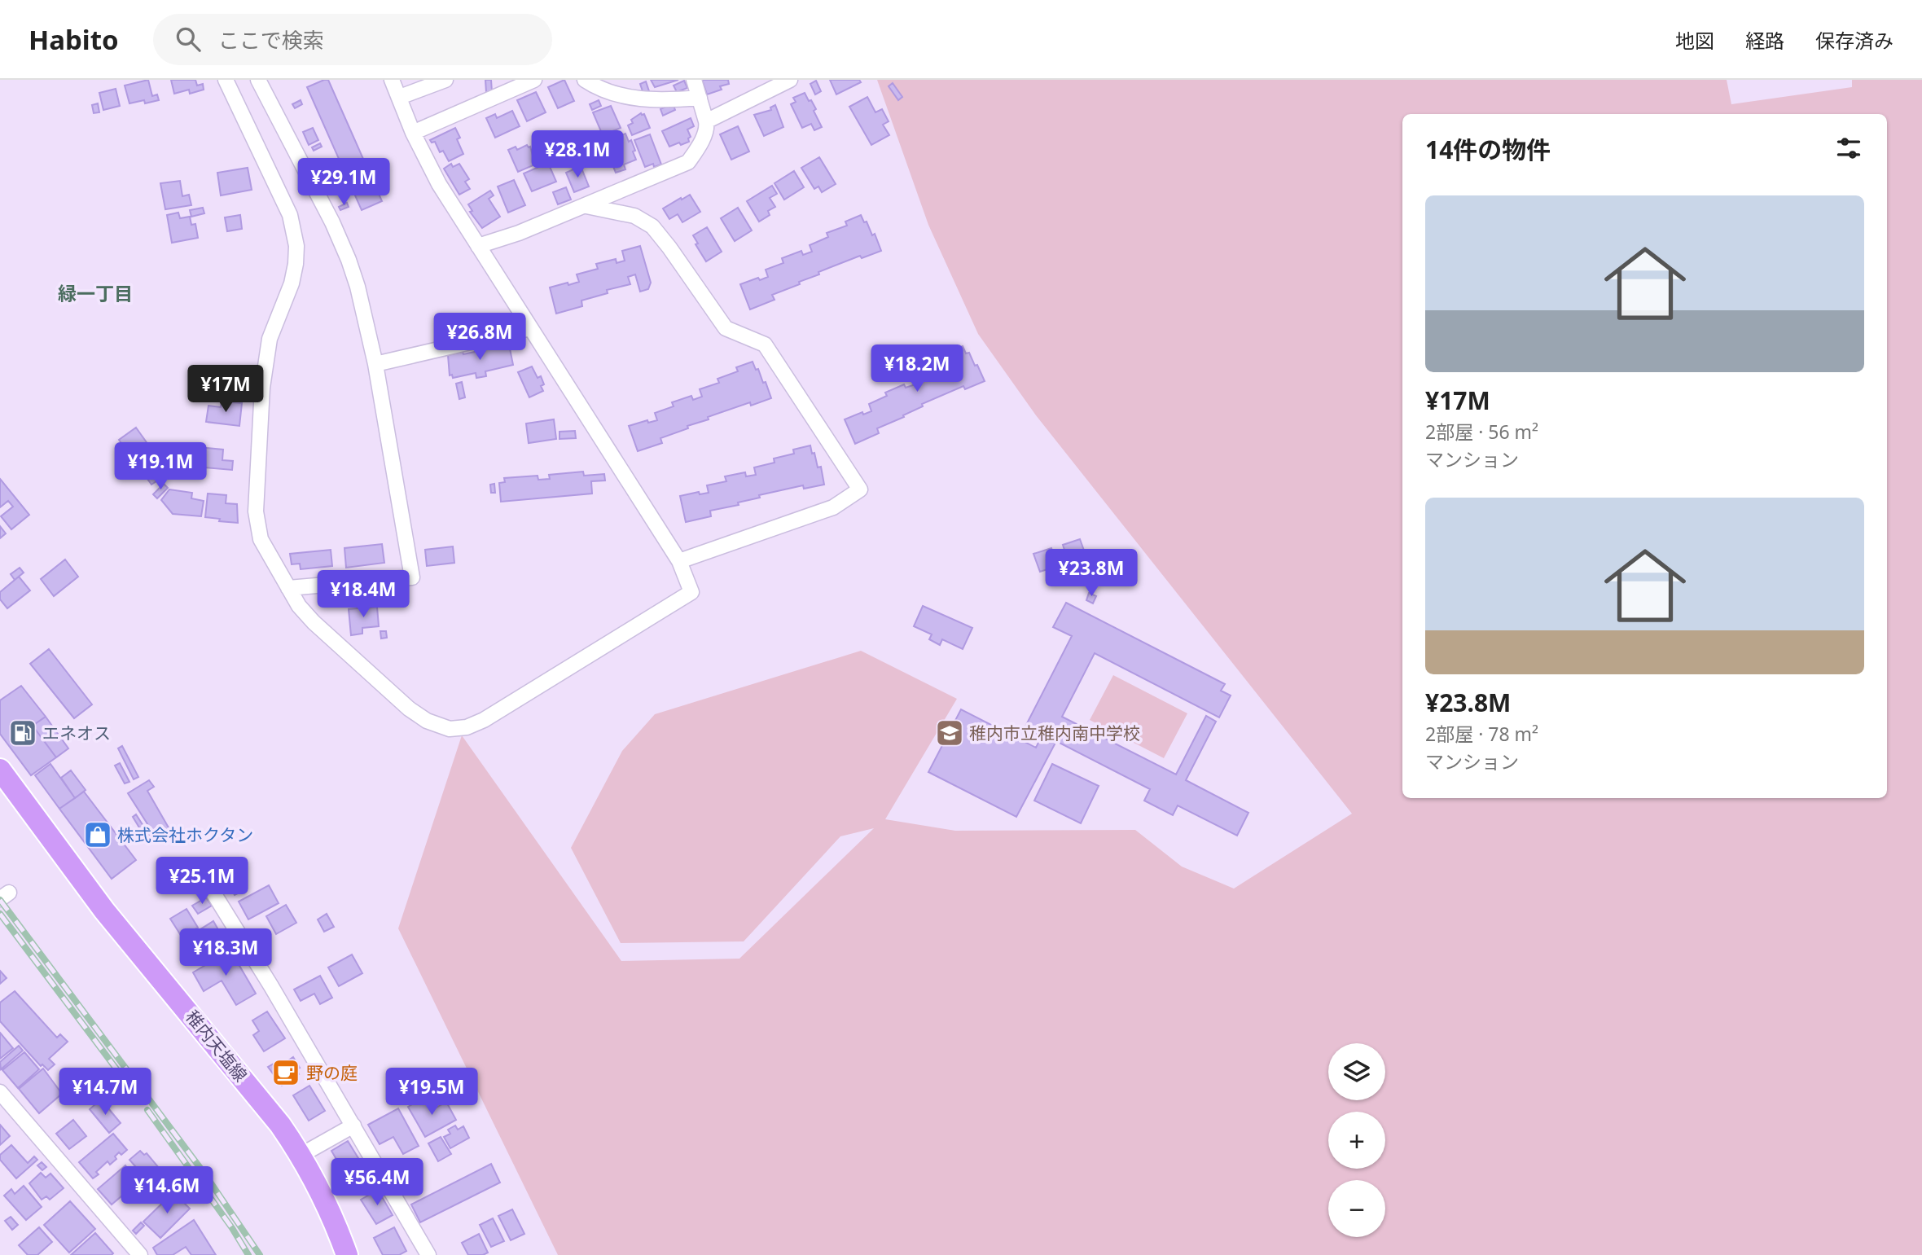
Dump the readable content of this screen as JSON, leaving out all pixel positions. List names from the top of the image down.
{
  "streets": {
    "main road": ["稚内天塩線"]
  },
  "districts": ["緑一丁目"],
  "places": {
    "fuel station": ["エネオス"],
    "school or university": ["稚内市立稚内南中学校"],
    "shop": ["株式会社ホクタン"],
    "cafe": ["野の庭"]
  },
  "page": {
    "header": "Habito",
    "search": "ここで検索",
    "nav": ["地図", "経路", "保存済み"],
    "heading": "14件の物件",
    "price": [
      "¥28.1M",
      "¥29.1M",
      "¥26.8M",
      "¥18.2M",
      "¥17M",
      "¥19.1M",
      "¥23.8M",
      "¥18.4M",
      "¥25.1M",
      "¥18.3M",
      "¥14.7M",
      "¥19.5M",
      "¥56.4M",
      "¥14.6M"
    ],
    "list": [
      {
        "name": "¥17M",
        "note": "2部屋 · 56 m² · マンション"
      },
      {
        "name": "¥23.8M",
        "note": "2部屋 · 78 m² · マンション"
      }
    ],
    "map_buttons": ["+", "−"]
  }
}
